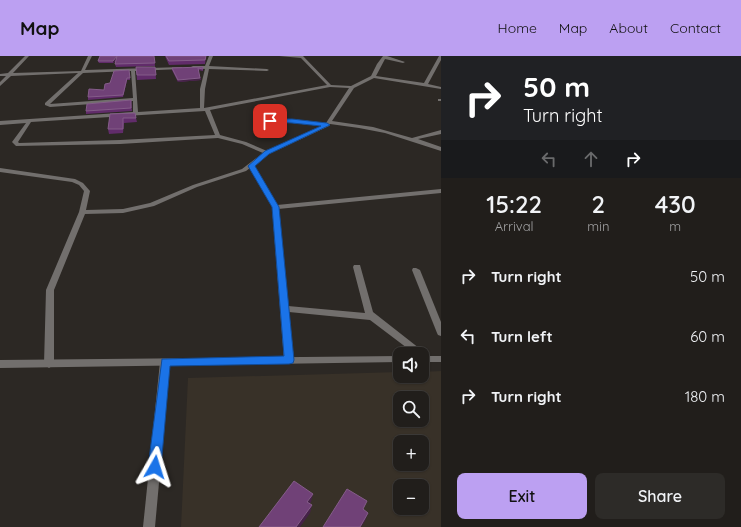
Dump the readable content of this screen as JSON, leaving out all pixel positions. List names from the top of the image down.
{
  "page": {
    "header": "Map",
    "nav": [
      "Home",
      "Map",
      "About",
      "Contact"
    ],
    "turn": ["50 m", "Turn right"],
    "eta": [
      "15:22",
      "Arrival",
      "2",
      "min",
      "430",
      "m"
    ],
    "list": [
      {
        "name": "Turn right",
        "value": "50 m"
      },
      {
        "name": "Turn left",
        "value": "60 m"
      },
      {
        "name": "Turn right",
        "value": "180 m"
      }
    ],
    "map_buttons": ["+", "−"],
    "buttons": ["Exit", "Share"]
  }
}
